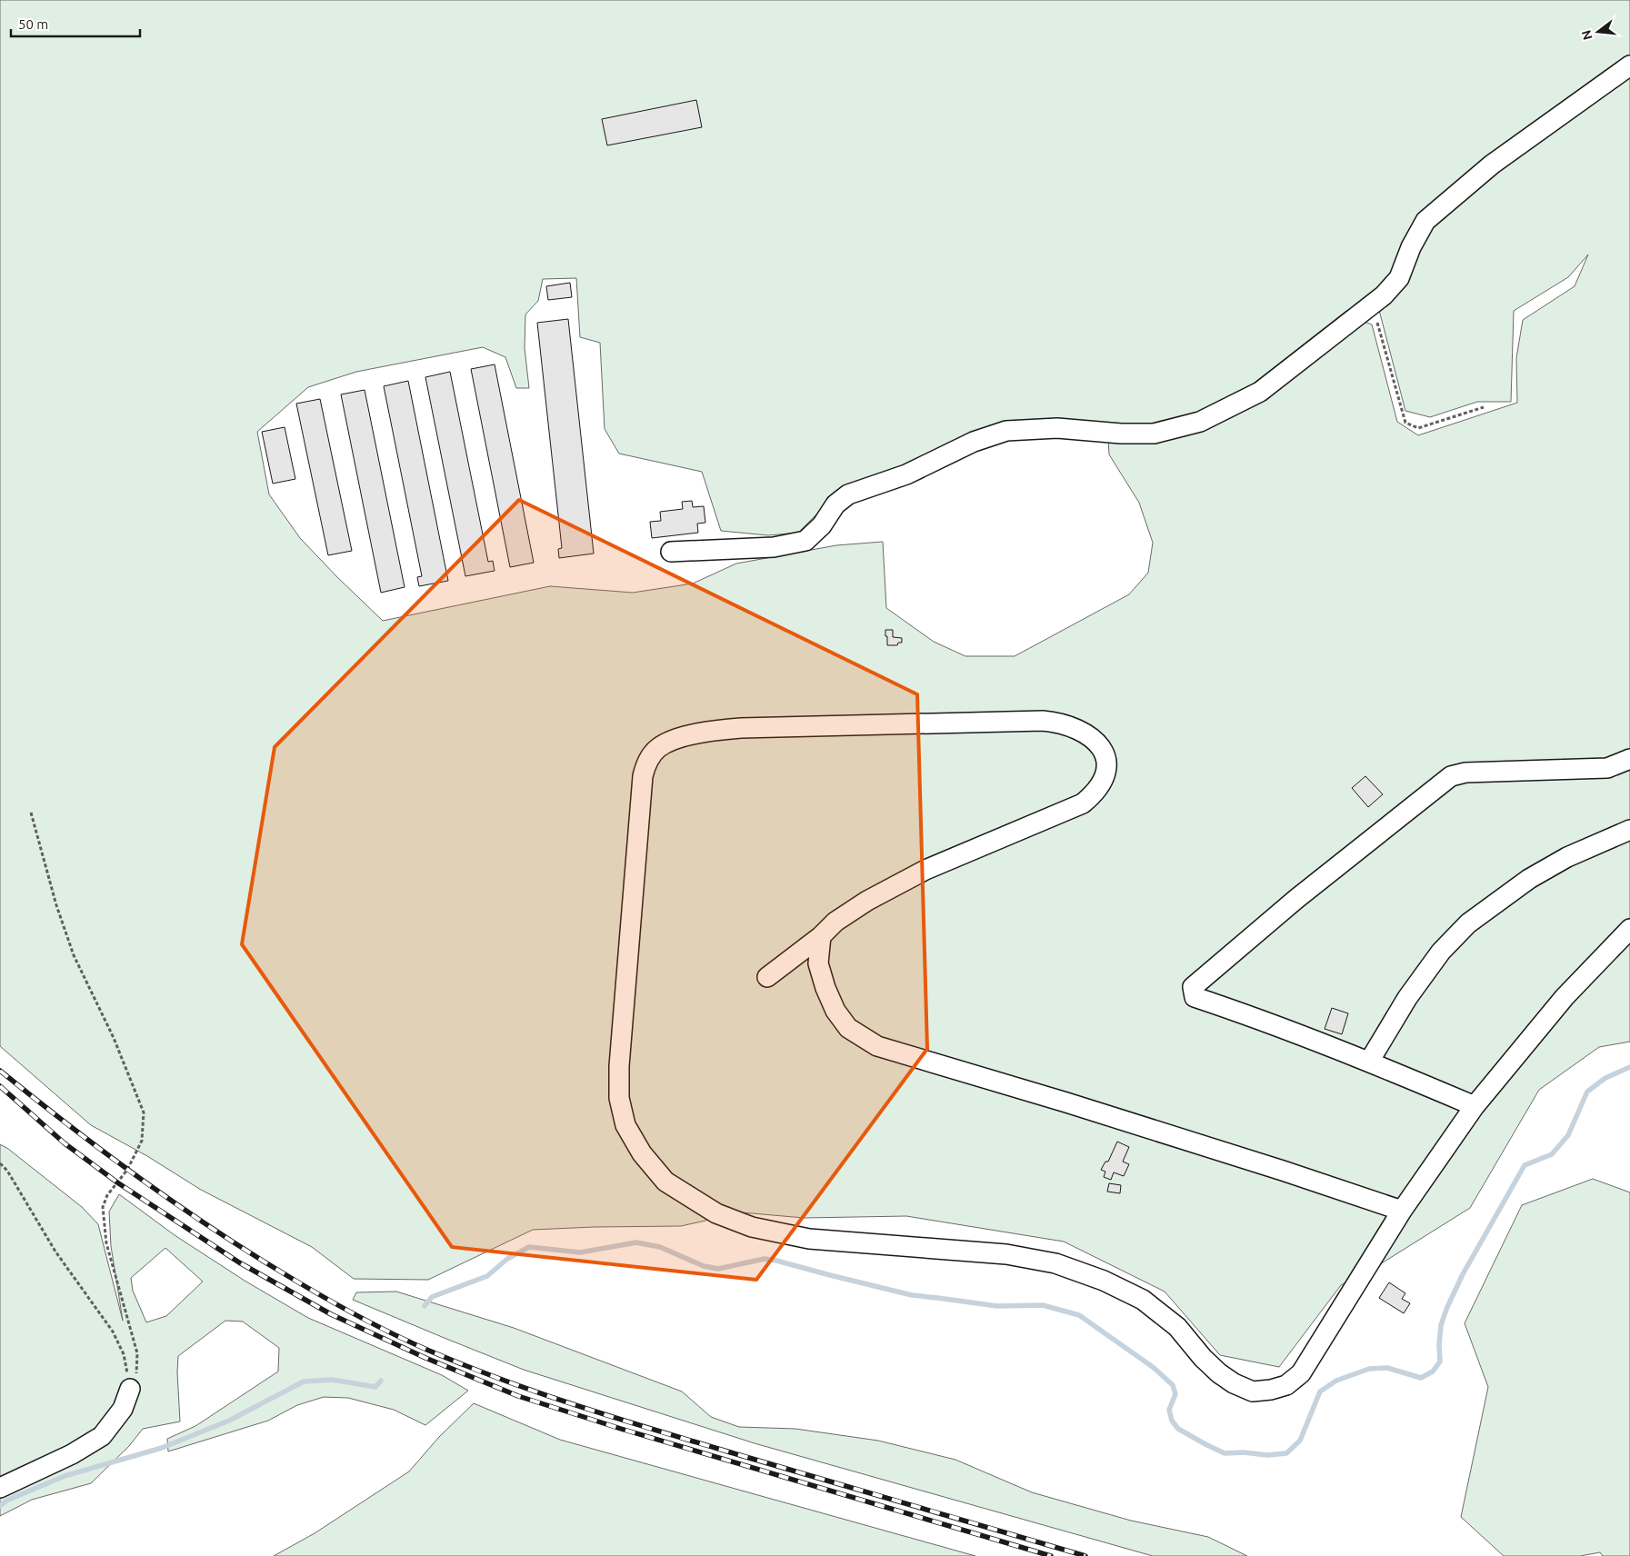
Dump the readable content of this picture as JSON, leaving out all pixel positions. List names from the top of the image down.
{
  "scale_bar": "50 m",
  "north": "left"
}
